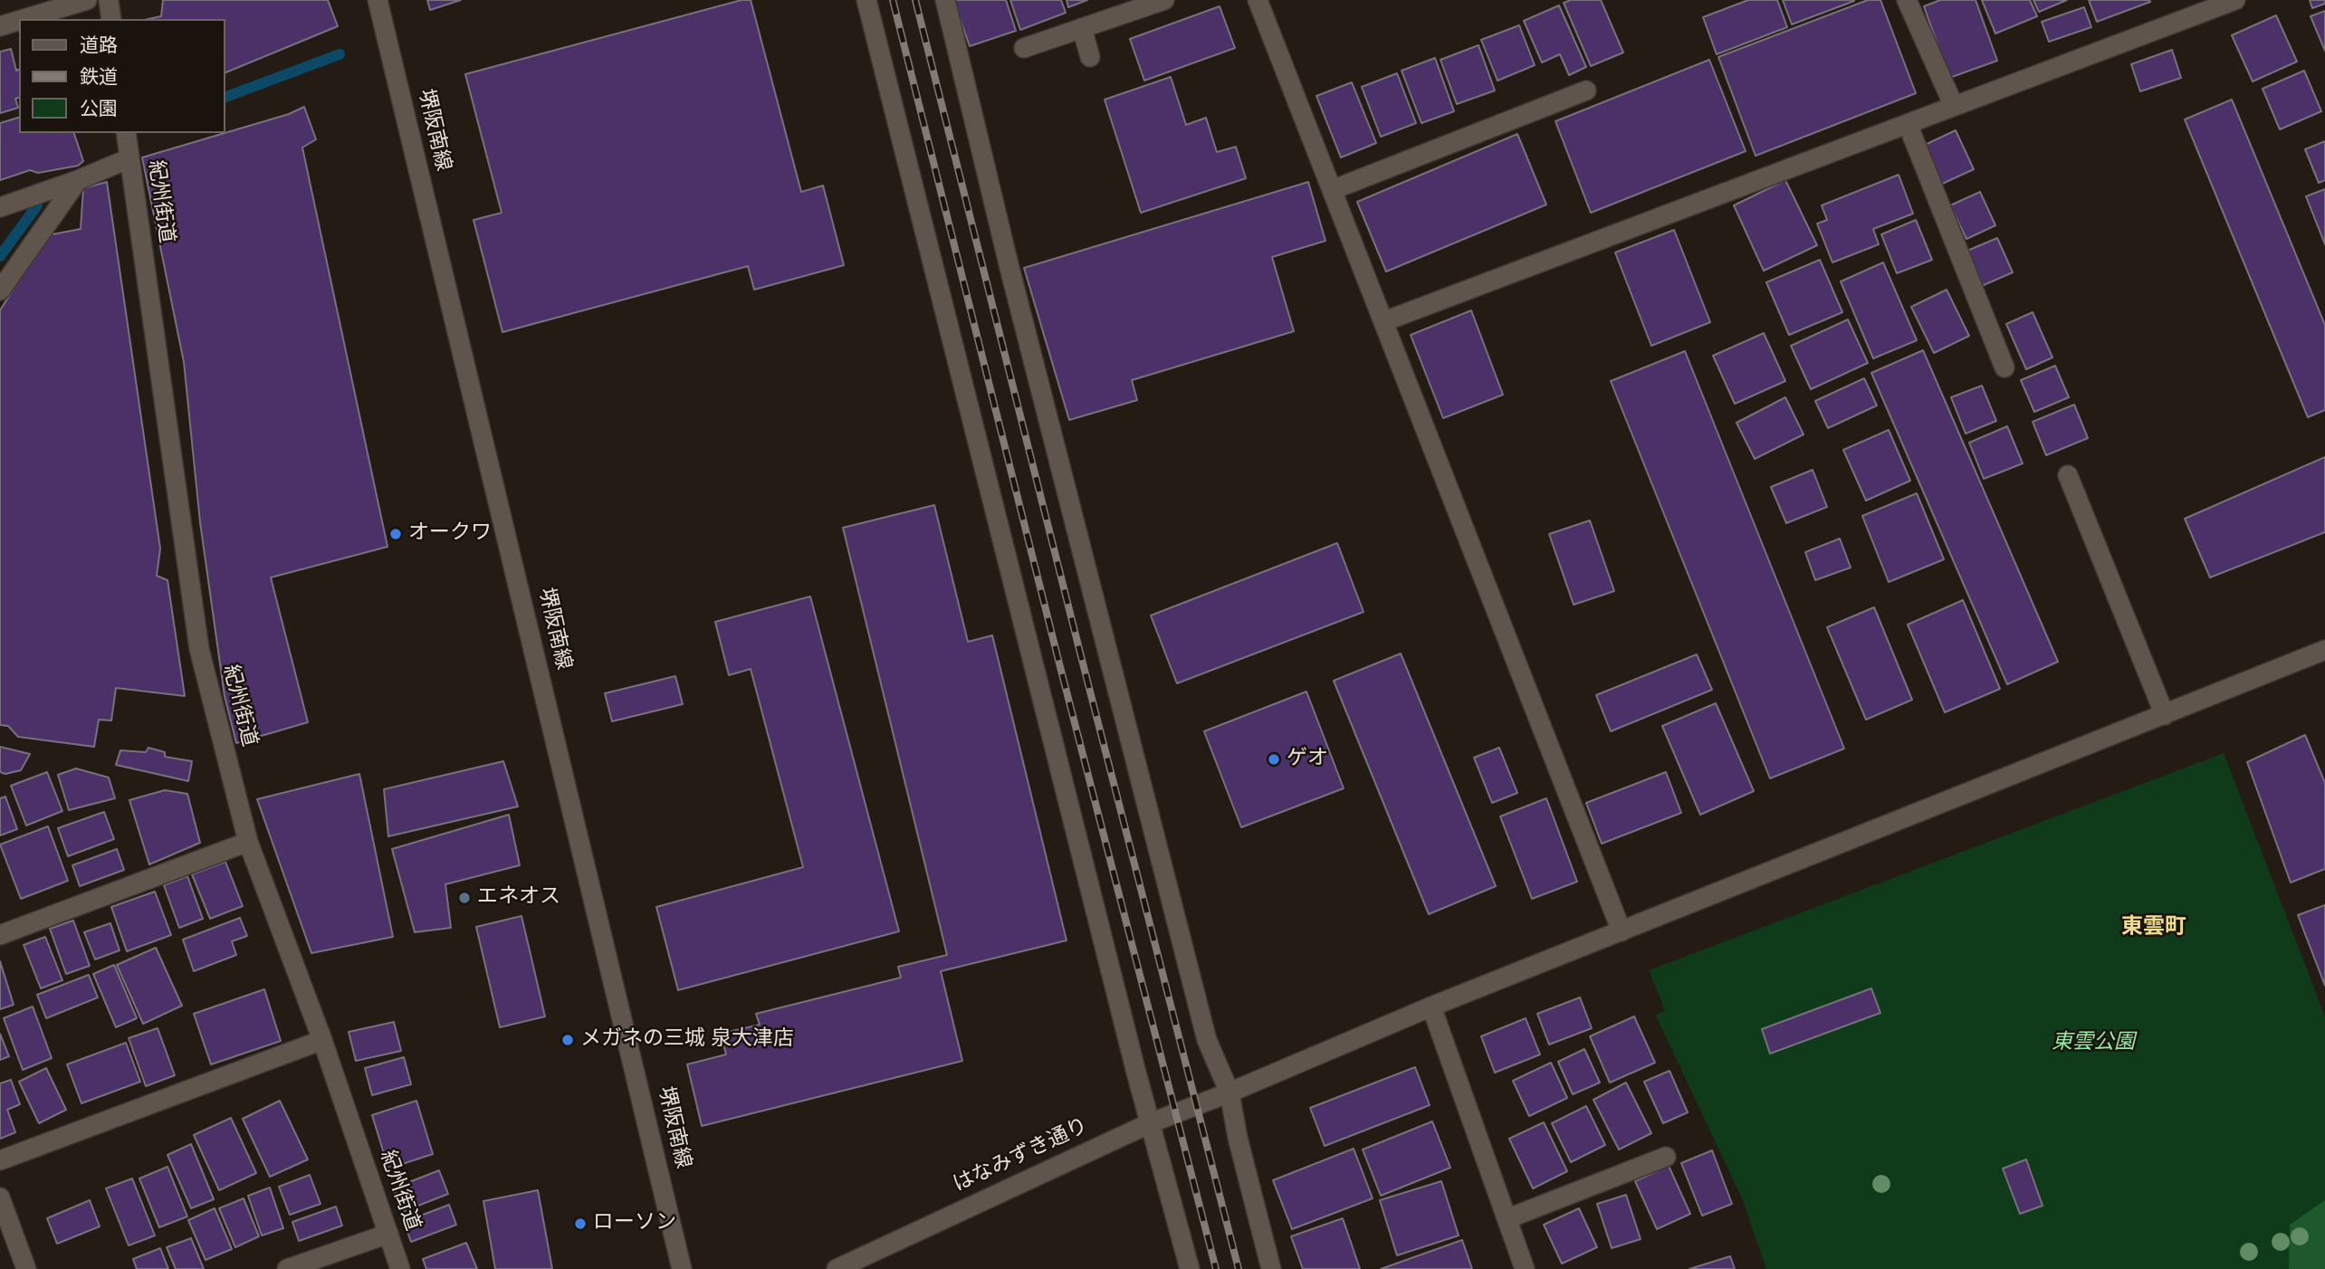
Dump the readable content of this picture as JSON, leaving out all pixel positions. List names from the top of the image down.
{
  "streets": {
    "street": ["堺阪南線", "紀州街道", "はなみずき通り"]
  },
  "districts": ["東雲町"],
  "parks": ["東雲公園"],
  "places": [
    "オークワ",
    "ゲオ",
    "エネオス",
    "メガネの三城 泉大津店",
    "ローソン"
  ],
  "legend": ["道路", "鉄道", "公園"]
}
